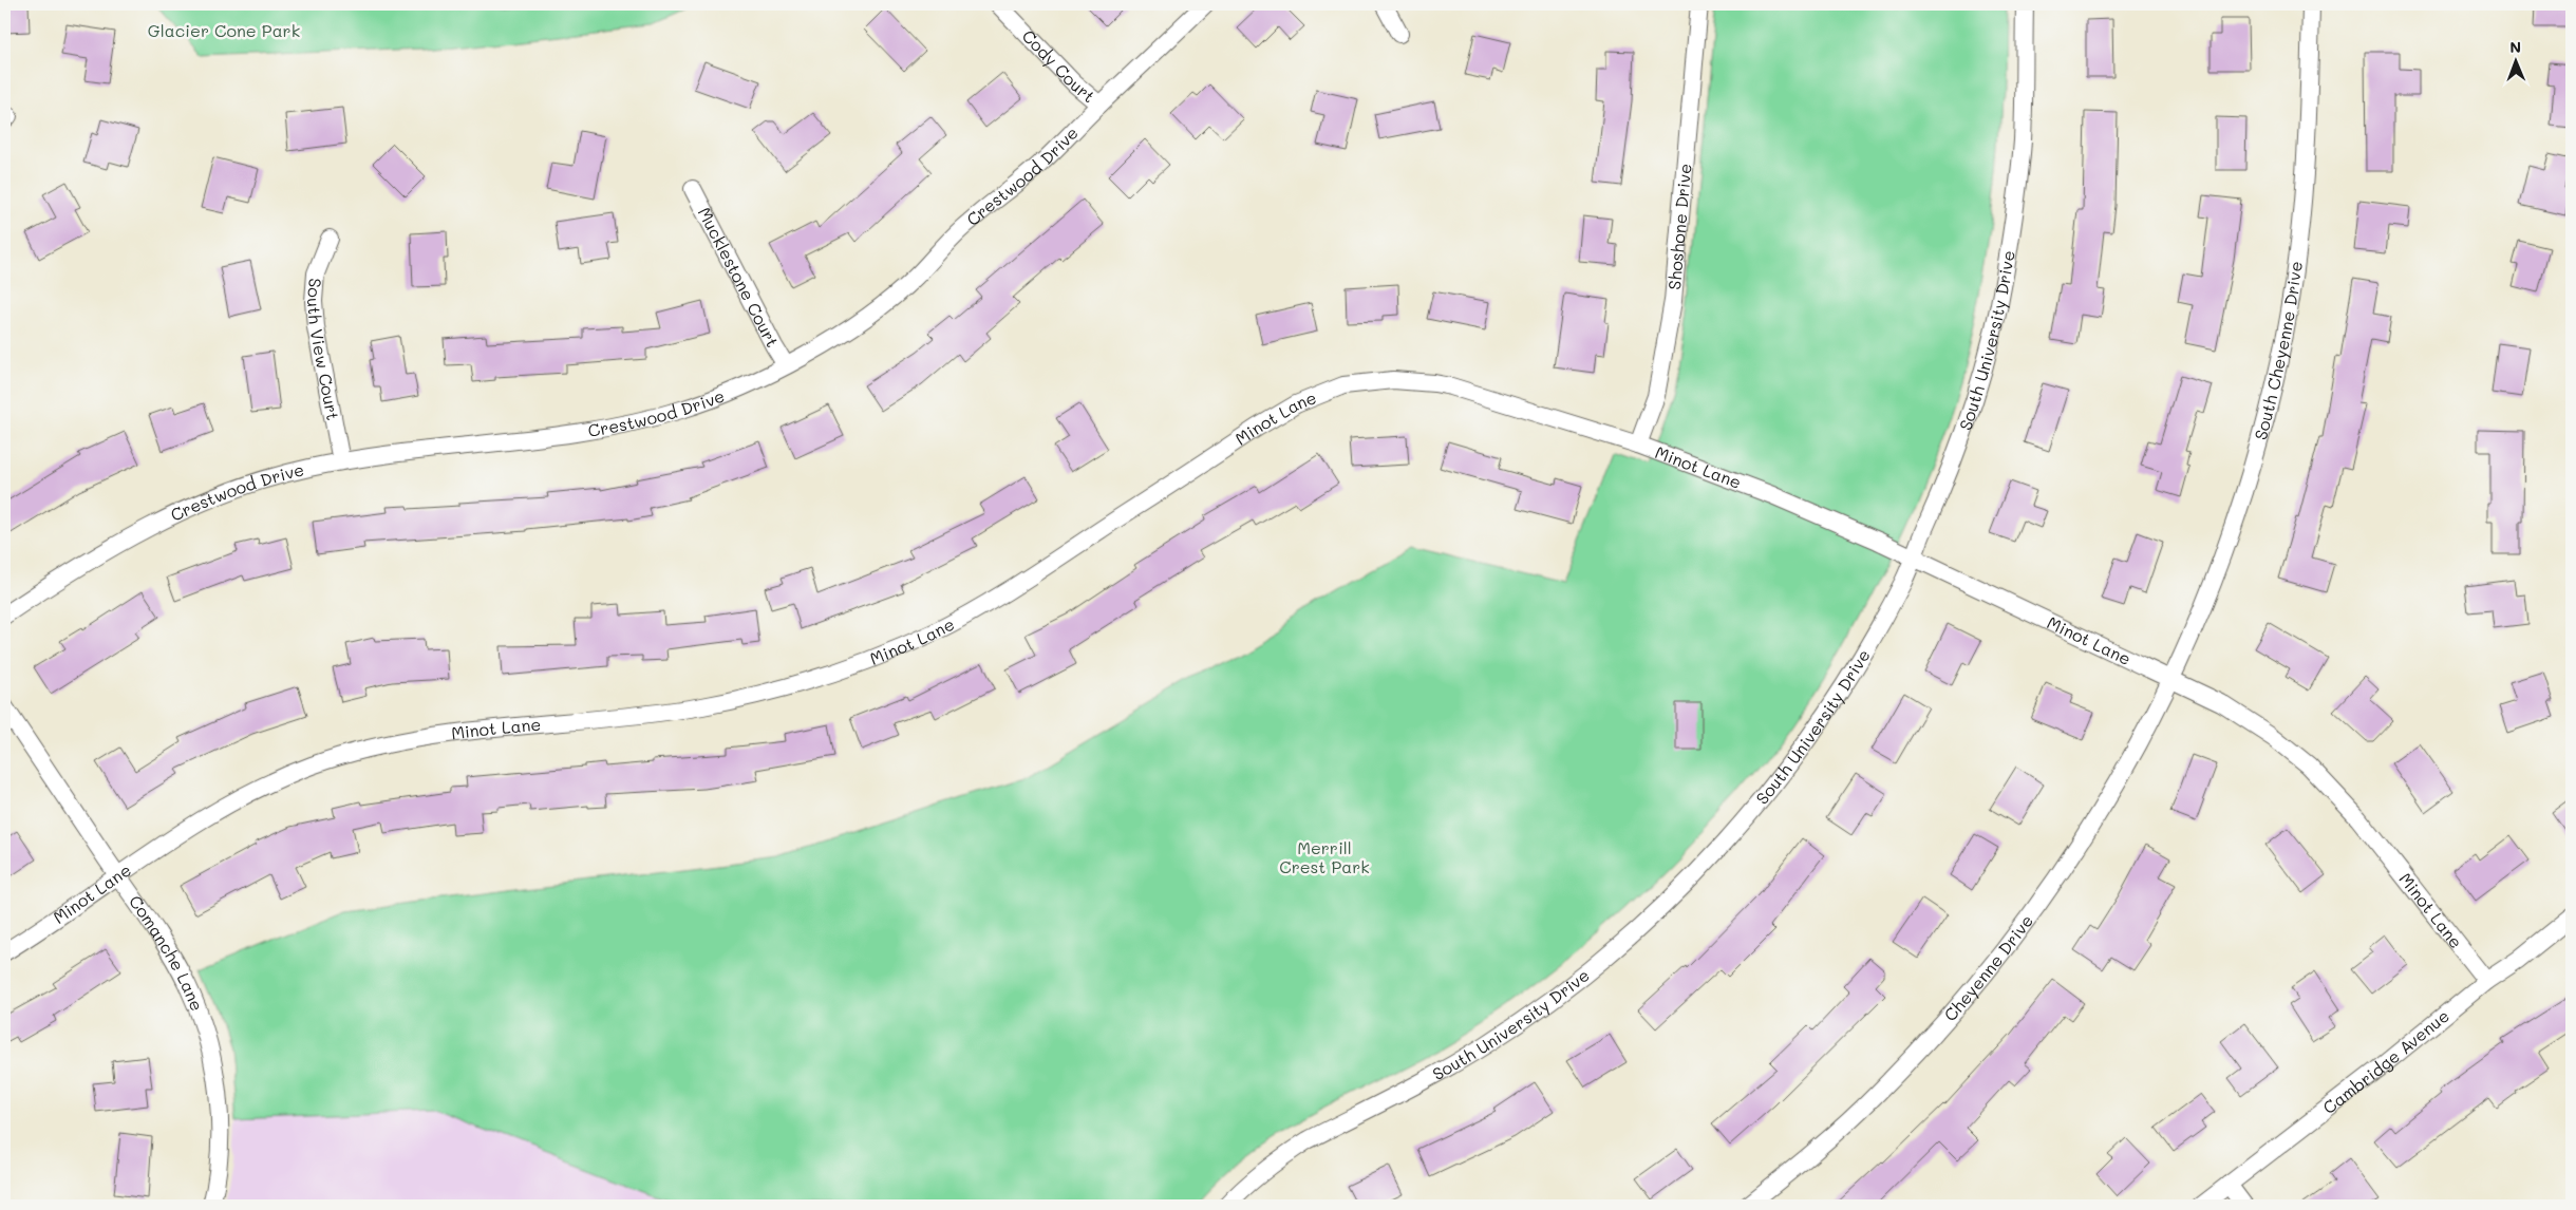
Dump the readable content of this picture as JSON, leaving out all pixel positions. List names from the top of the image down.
{
  "streets": {
    "street": [
      "Cody Court",
      "Crestwood Drive",
      "Shoshone Drive",
      "Mucklestone Court",
      "South University Drive",
      "South View Court",
      "South Cheyenne Drive",
      "Minot Lane",
      "Comanche Lane",
      "Cheyenne Drive",
      "Cambridge Avenue"
    ]
  },
  "crossings": [
    ["Cody Court", "Crestwood Drive"],
    ["Crestwood Drive", "Mucklestone Court"],
    ["Crestwood Drive", "South View Court"],
    ["Shoshone Drive", "Minot Lane"],
    ["South University Drive", "Minot Lane"],
    ["South Cheyenne Drive", "Minot Lane"],
    ["South Cheyenne Drive", "Cheyenne Drive"],
    ["Minot Lane", "Comanche Lane"],
    ["Minot Lane", "Cheyenne Drive"],
    ["Minot Lane", "Cambridge Avenue"]
  ],
  "parks": ["Glacier Cone Park", "Merrill Crest Park"],
  "north": "top"
}
